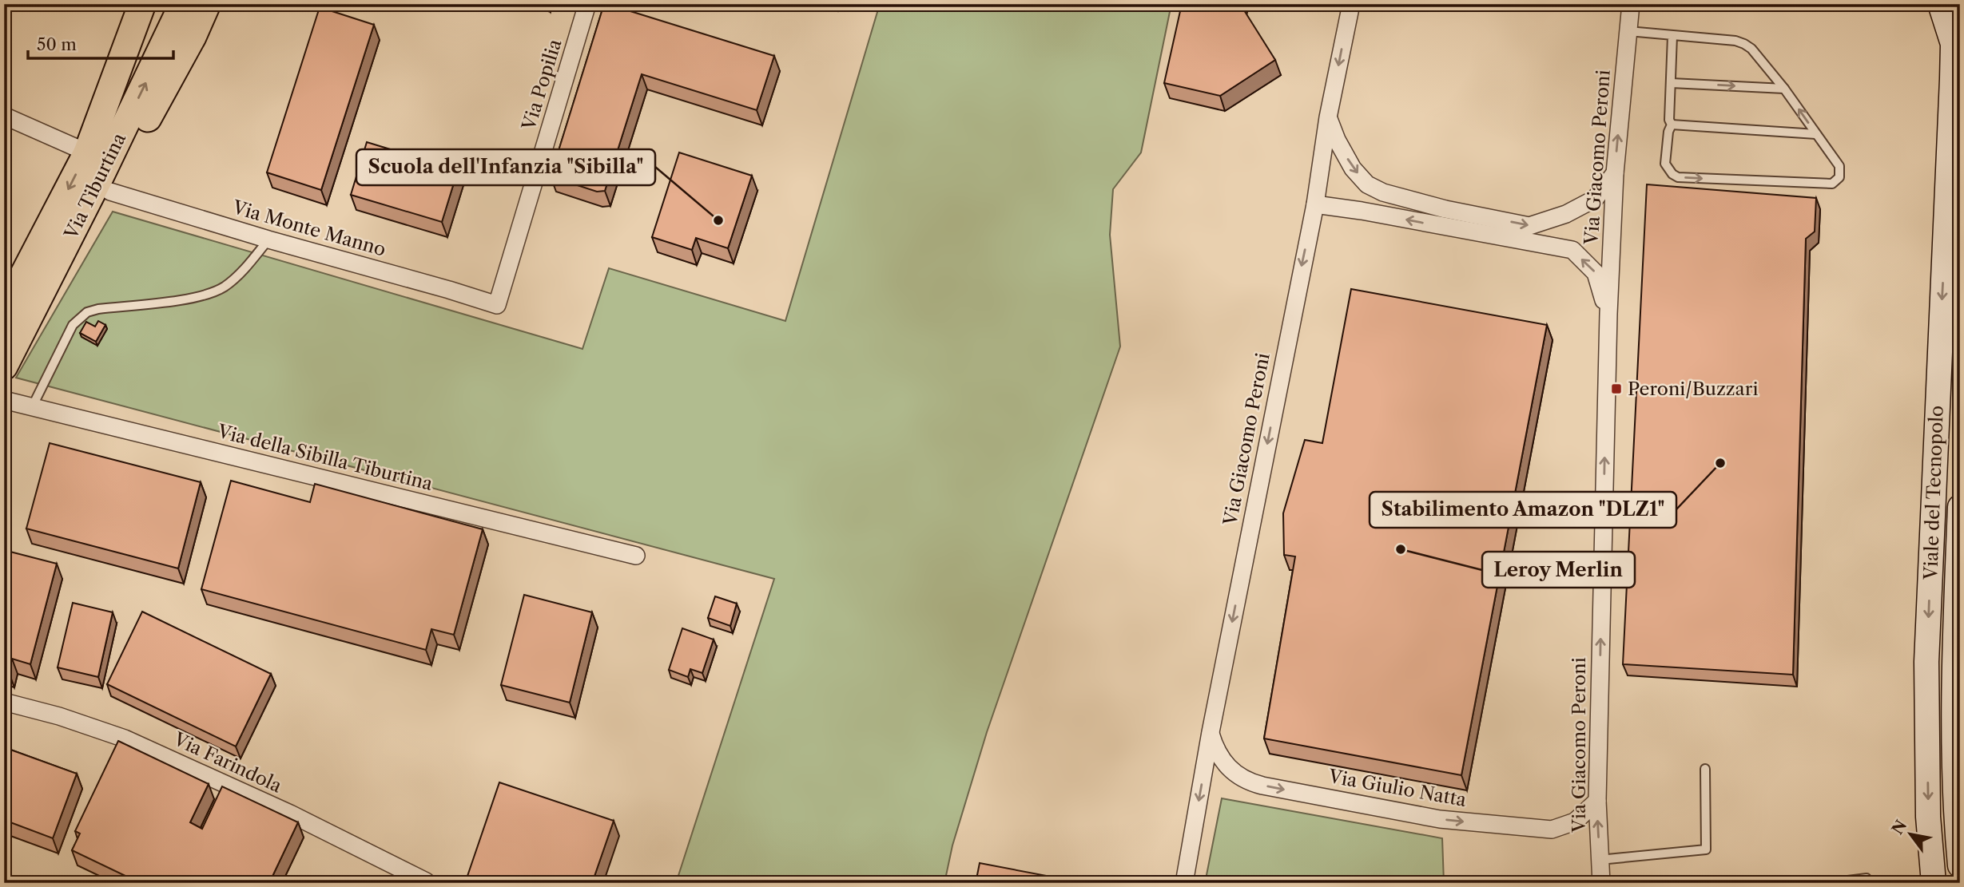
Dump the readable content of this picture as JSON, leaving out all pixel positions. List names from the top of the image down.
{
  "streets": {
    "main road": ["Via Tiburtina", "Viale del Tecnopolo"],
    "street": [
      "Via Popilia",
      "Via Giacomo Peroni",
      "Via Monte Manno",
      "Via della Sibilla Tiburtina",
      "Via Farindola",
      "Via Giulio Natta"
    ]
  },
  "crossings": [
    ["Via Popilia", "Via Monte Manno"],
    ["Via Giacomo Peroni", "Via Giulio Natta"]
  ],
  "one_way": ["Via Giulio Natta"],
  "places": {
    "other": ["Scuola dell'Infanzia \"Sibilla\"", "Stabilimento Amazon \"DLZ1\"", "Leroy Merlin"],
    "transit": ["Peroni/Buzzari"]
  },
  "scale_bar": "50 m",
  "north": "top left"
}
